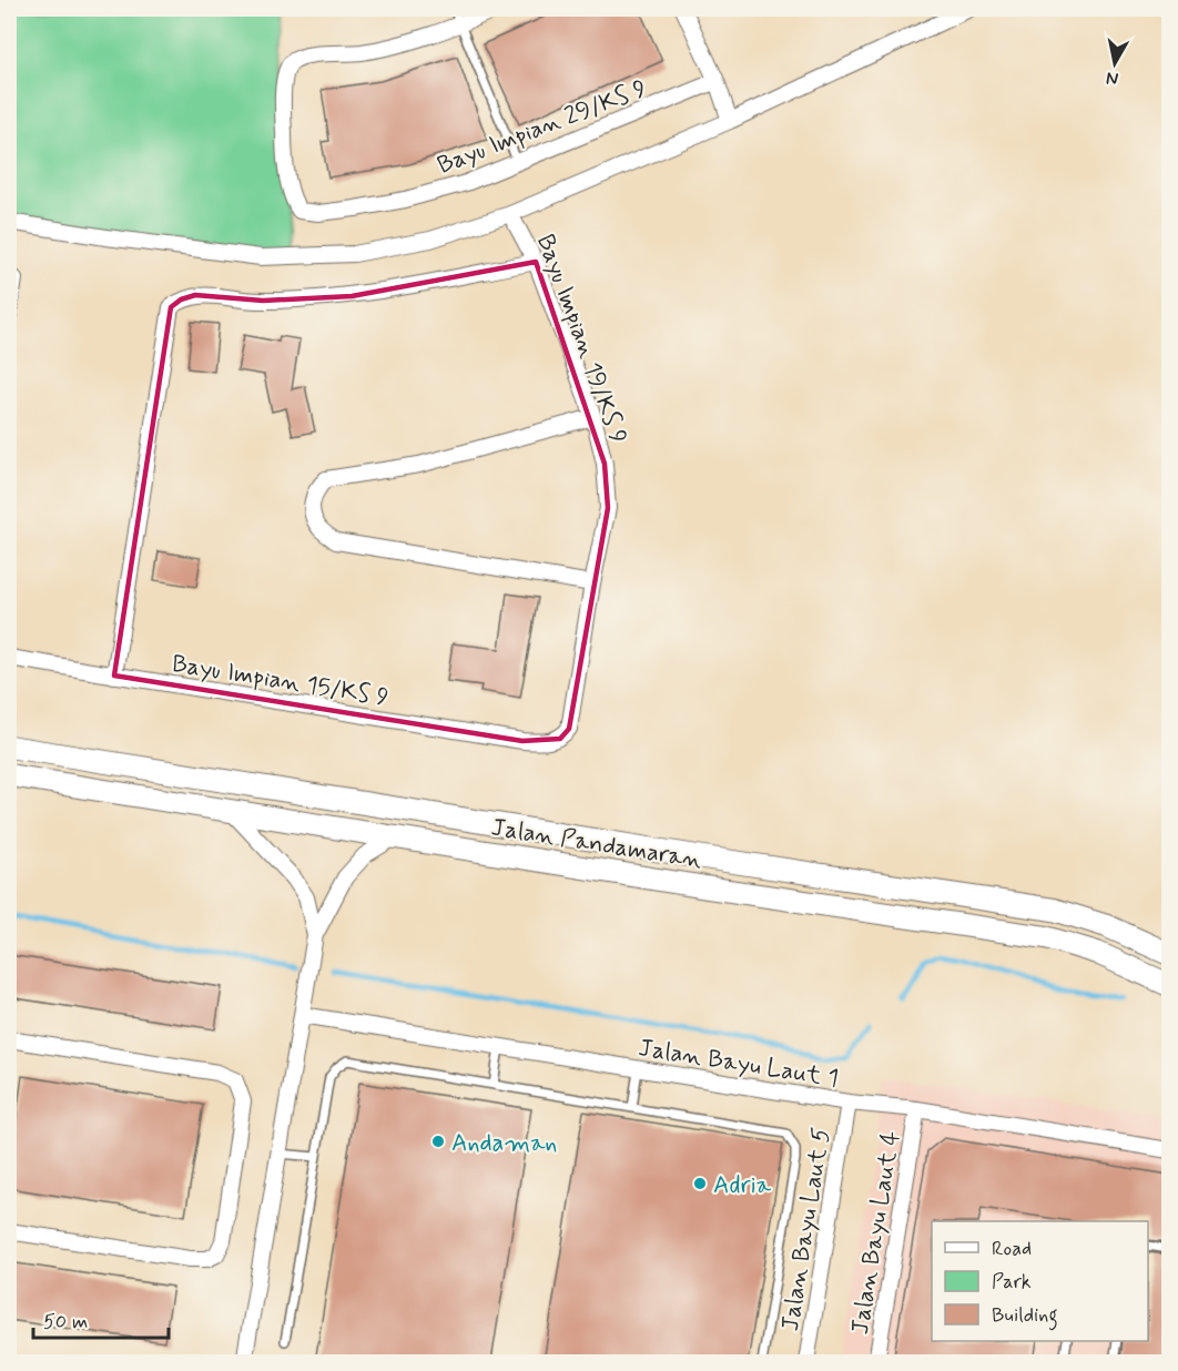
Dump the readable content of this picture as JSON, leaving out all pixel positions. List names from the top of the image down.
{
  "streets": {
    "main road": ["Jalan Pandamaran"],
    "street": [
      "Bayu Impian 29/KS 9",
      "Bayu Impian 19/KS 9",
      "Bayu Impian 15/KS 9",
      "Jalan Bayu Laut 1",
      "Jalan Bayu Laut 5",
      "Jalan Bayu Laut 4"
    ]
  },
  "crossings": [
    ["Bayu Impian 19/KS 9", "Bayu Impian 15/KS 9"],
    ["Jalan Bayu Laut 1", "Jalan Bayu Laut 5"],
    ["Jalan Bayu Laut 1", "Jalan Bayu Laut 4"]
  ],
  "places": ["Andaman", "Adria"],
  "legend": ["Road", "Park", "Building"],
  "scale_bar": "50 m",
  "north": "bottom"
}
